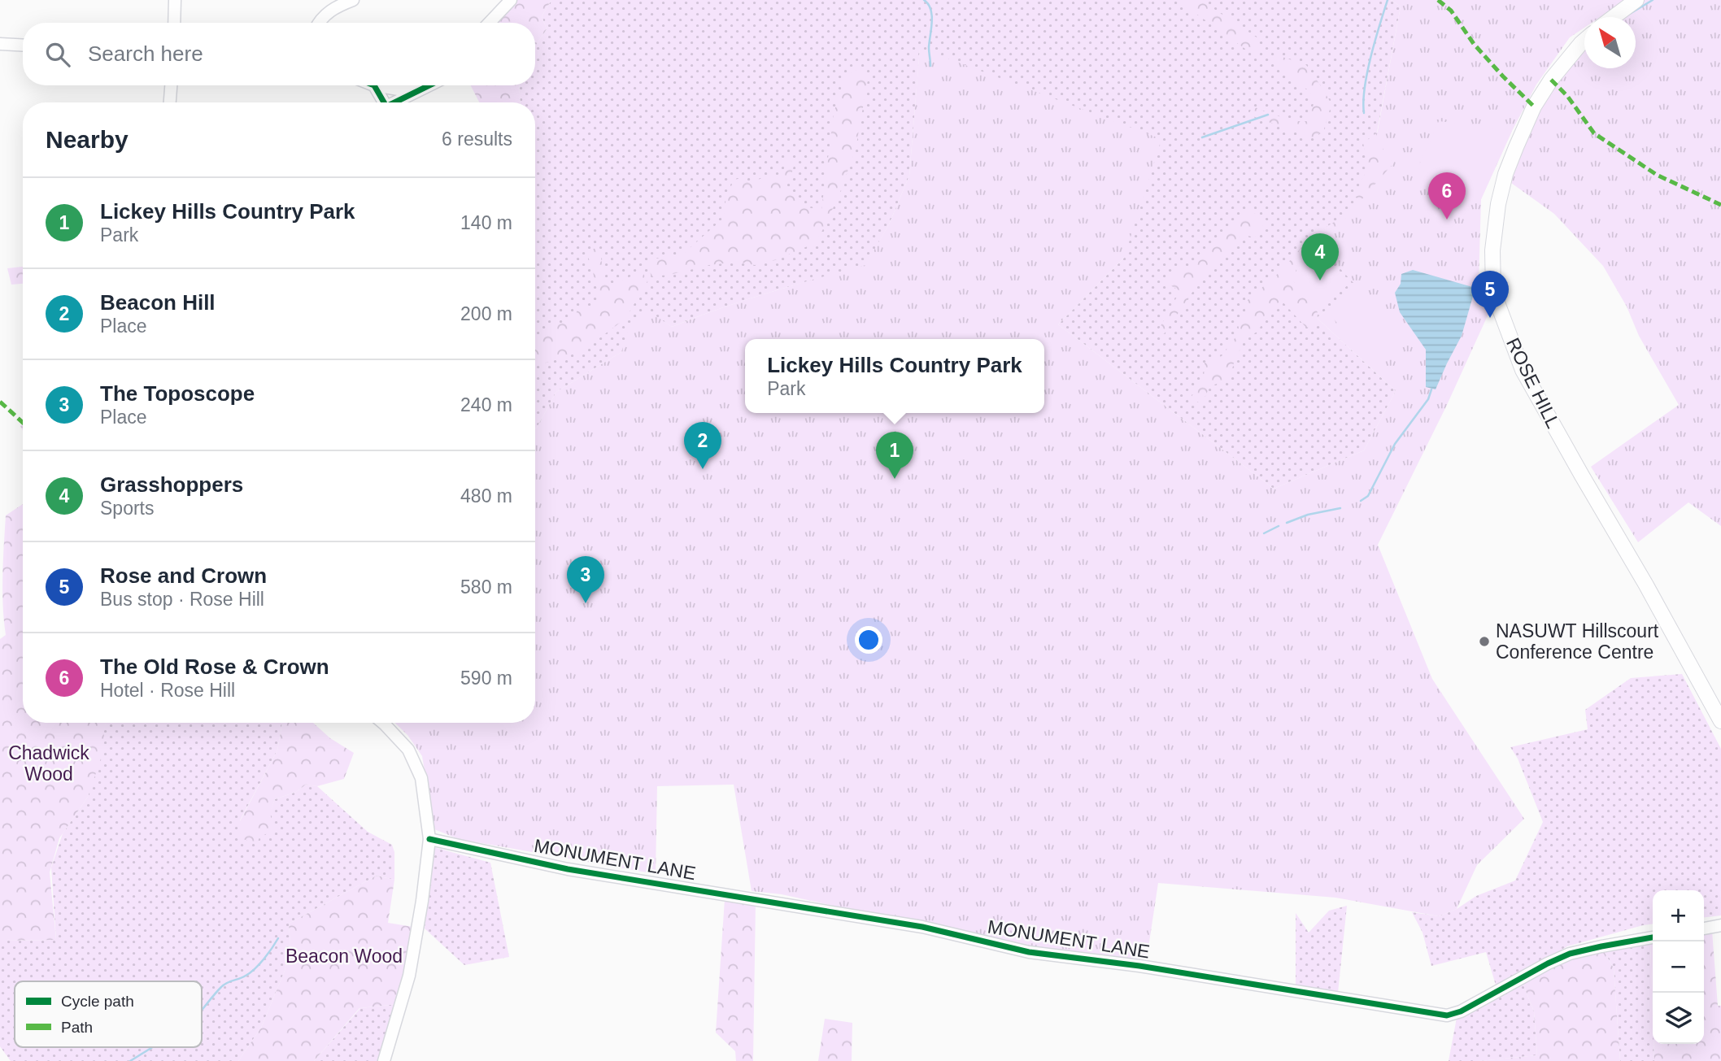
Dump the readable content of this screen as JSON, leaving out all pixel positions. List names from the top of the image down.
{
  "streets": {
    "main road": ["ROSE HILL"],
    "street": ["MONUMENT LANE"]
  },
  "parks": ["Chadwick Wood", "Beacon Wood"],
  "places": ["NASUWT Hillscourt Conference Centre"],
  "legend": ["Cycle path", "Path"],
  "north": "top left",
  "page": {
    "search": "Search here",
    "heading": ["Nearby", "6 results"],
    "pins": [
      "6",
      "4",
      "5",
      "2",
      "1",
      "3"
    ],
    "list": [
      {
        "mark": "1",
        "name": "Lickey Hills Country Park",
        "note": "Park",
        "value": "140 m"
      },
      {
        "mark": "2",
        "name": "Beacon Hill",
        "note": "Place",
        "value": "200 m"
      },
      {
        "mark": "3",
        "name": "The Toposcope",
        "note": "Place",
        "value": "240 m"
      },
      {
        "mark": "4",
        "name": "Grasshoppers",
        "note": "Sports",
        "value": "480 m"
      },
      {
        "mark": "5",
        "name": "Rose and Crown",
        "note": "Bus stop · Rose Hill",
        "value": "580 m"
      },
      {
        "mark": "6",
        "name": "The Old Rose & Crown",
        "note": "Hotel · Rose Hill",
        "value": "590 m"
      }
    ],
    "popup": ["Lickey Hills Country Park", "Park"],
    "map_buttons": ["+", "−"]
  }
}
